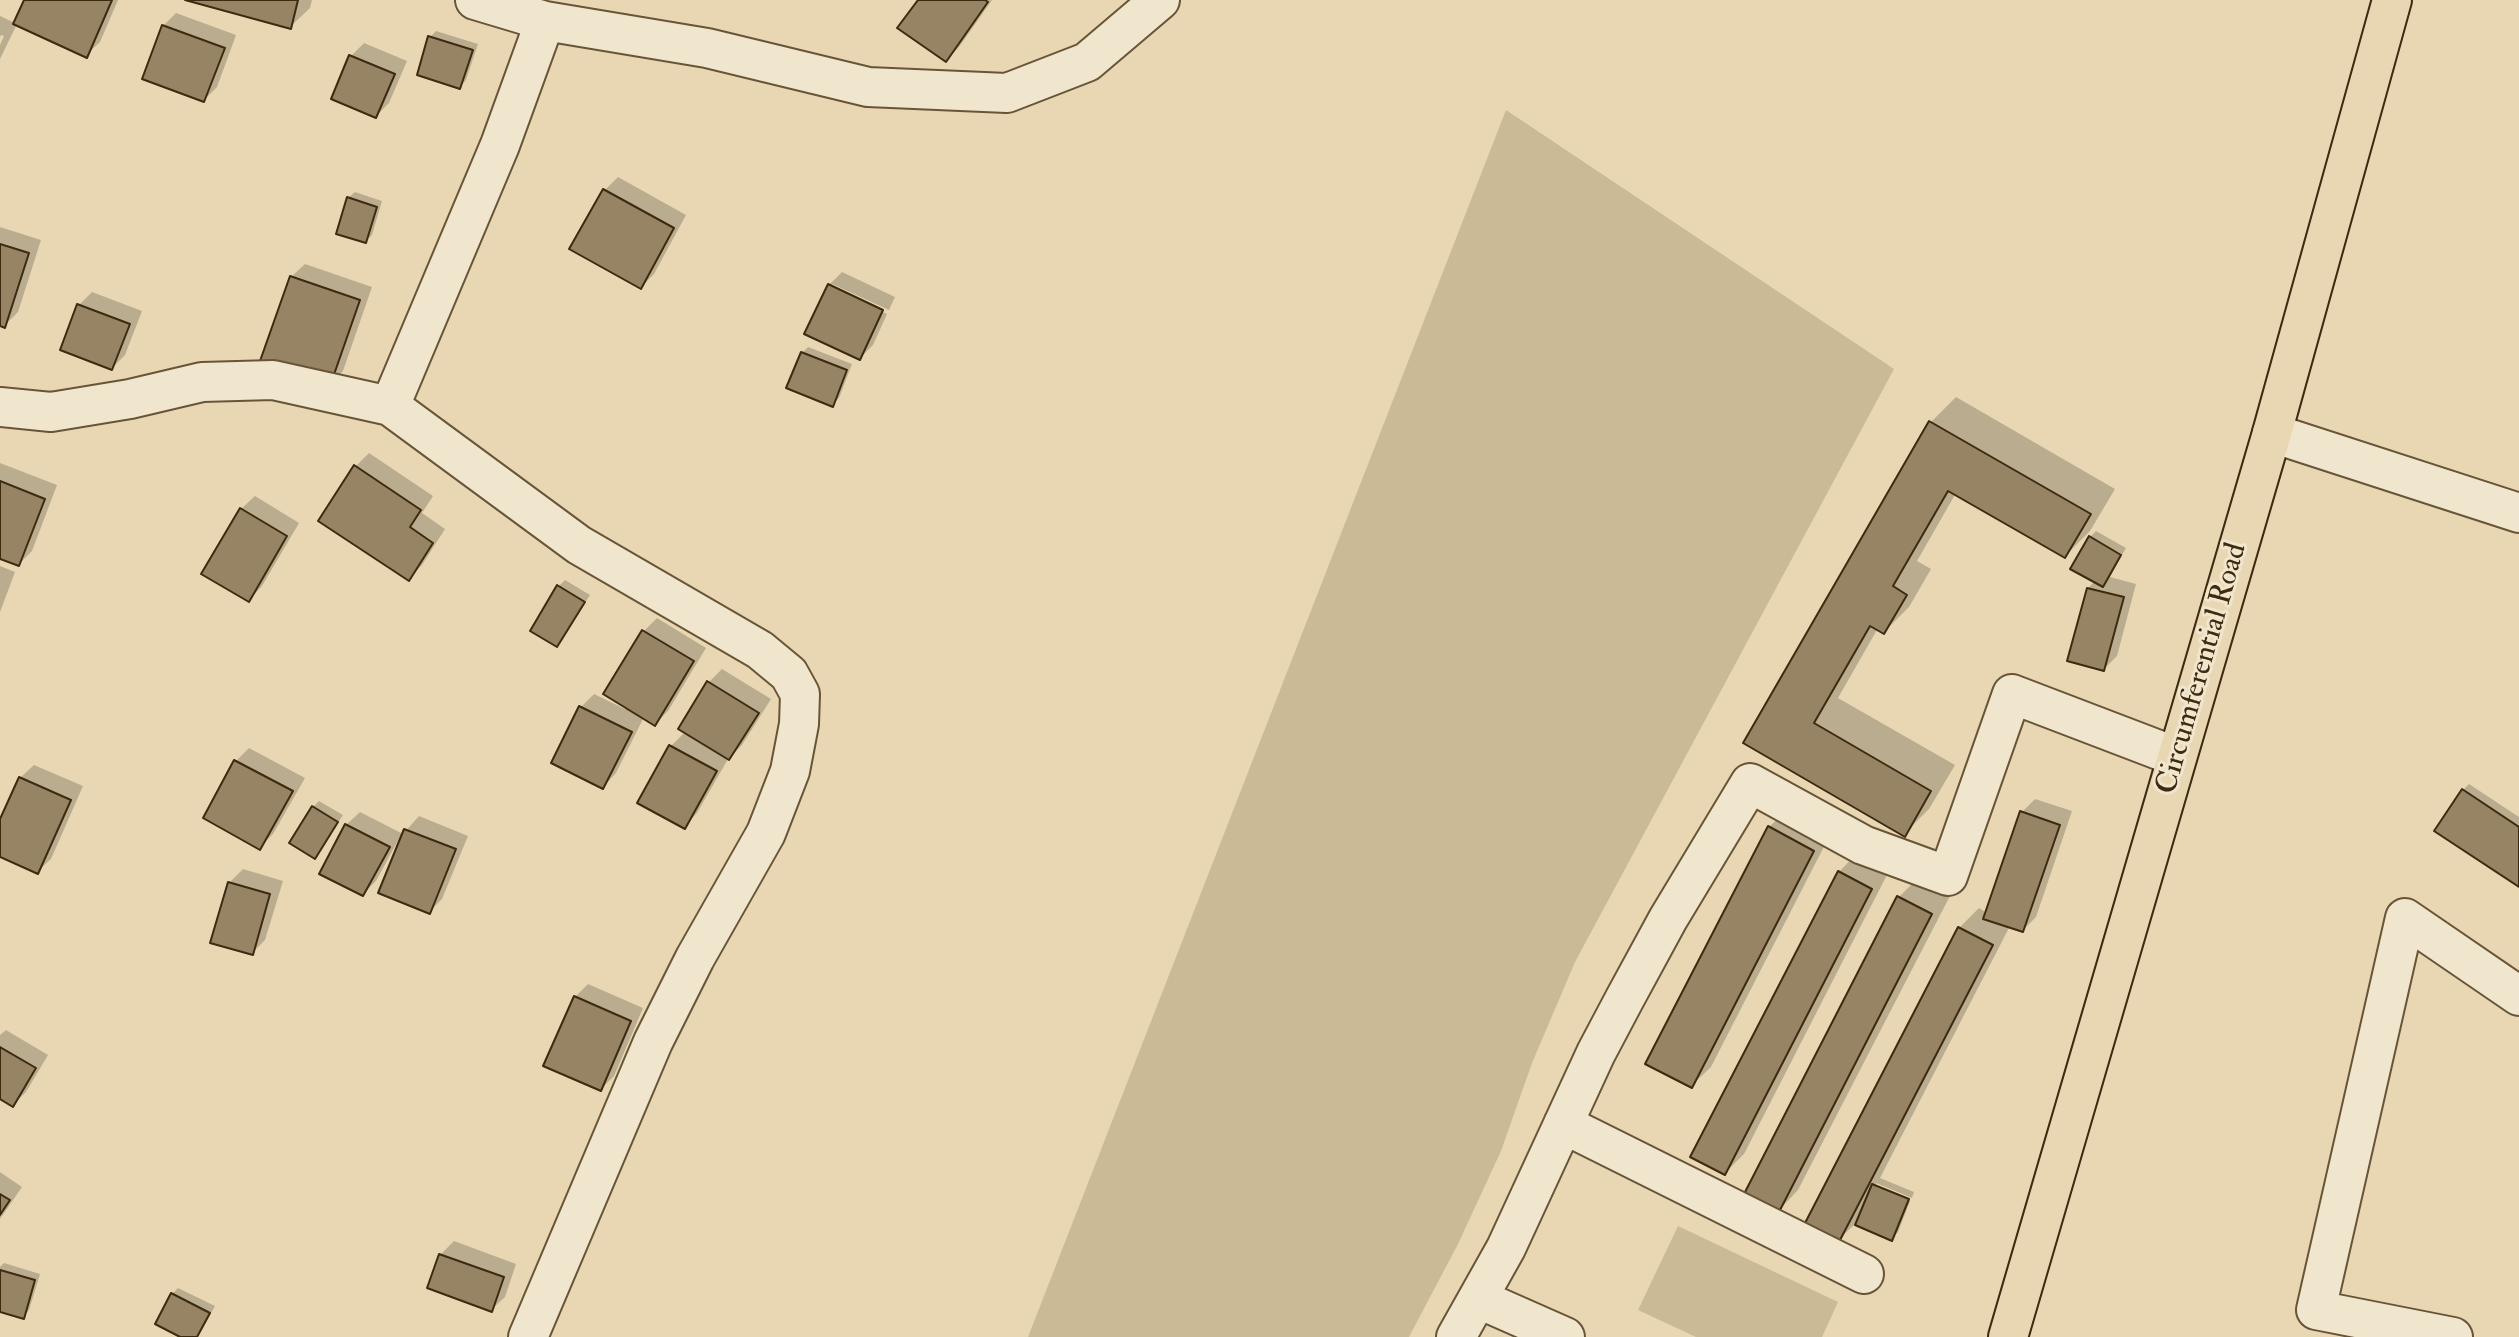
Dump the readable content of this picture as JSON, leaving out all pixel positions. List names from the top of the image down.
{
  "streets": {
    "main road": ["Circumferential Road"]
  }
}
